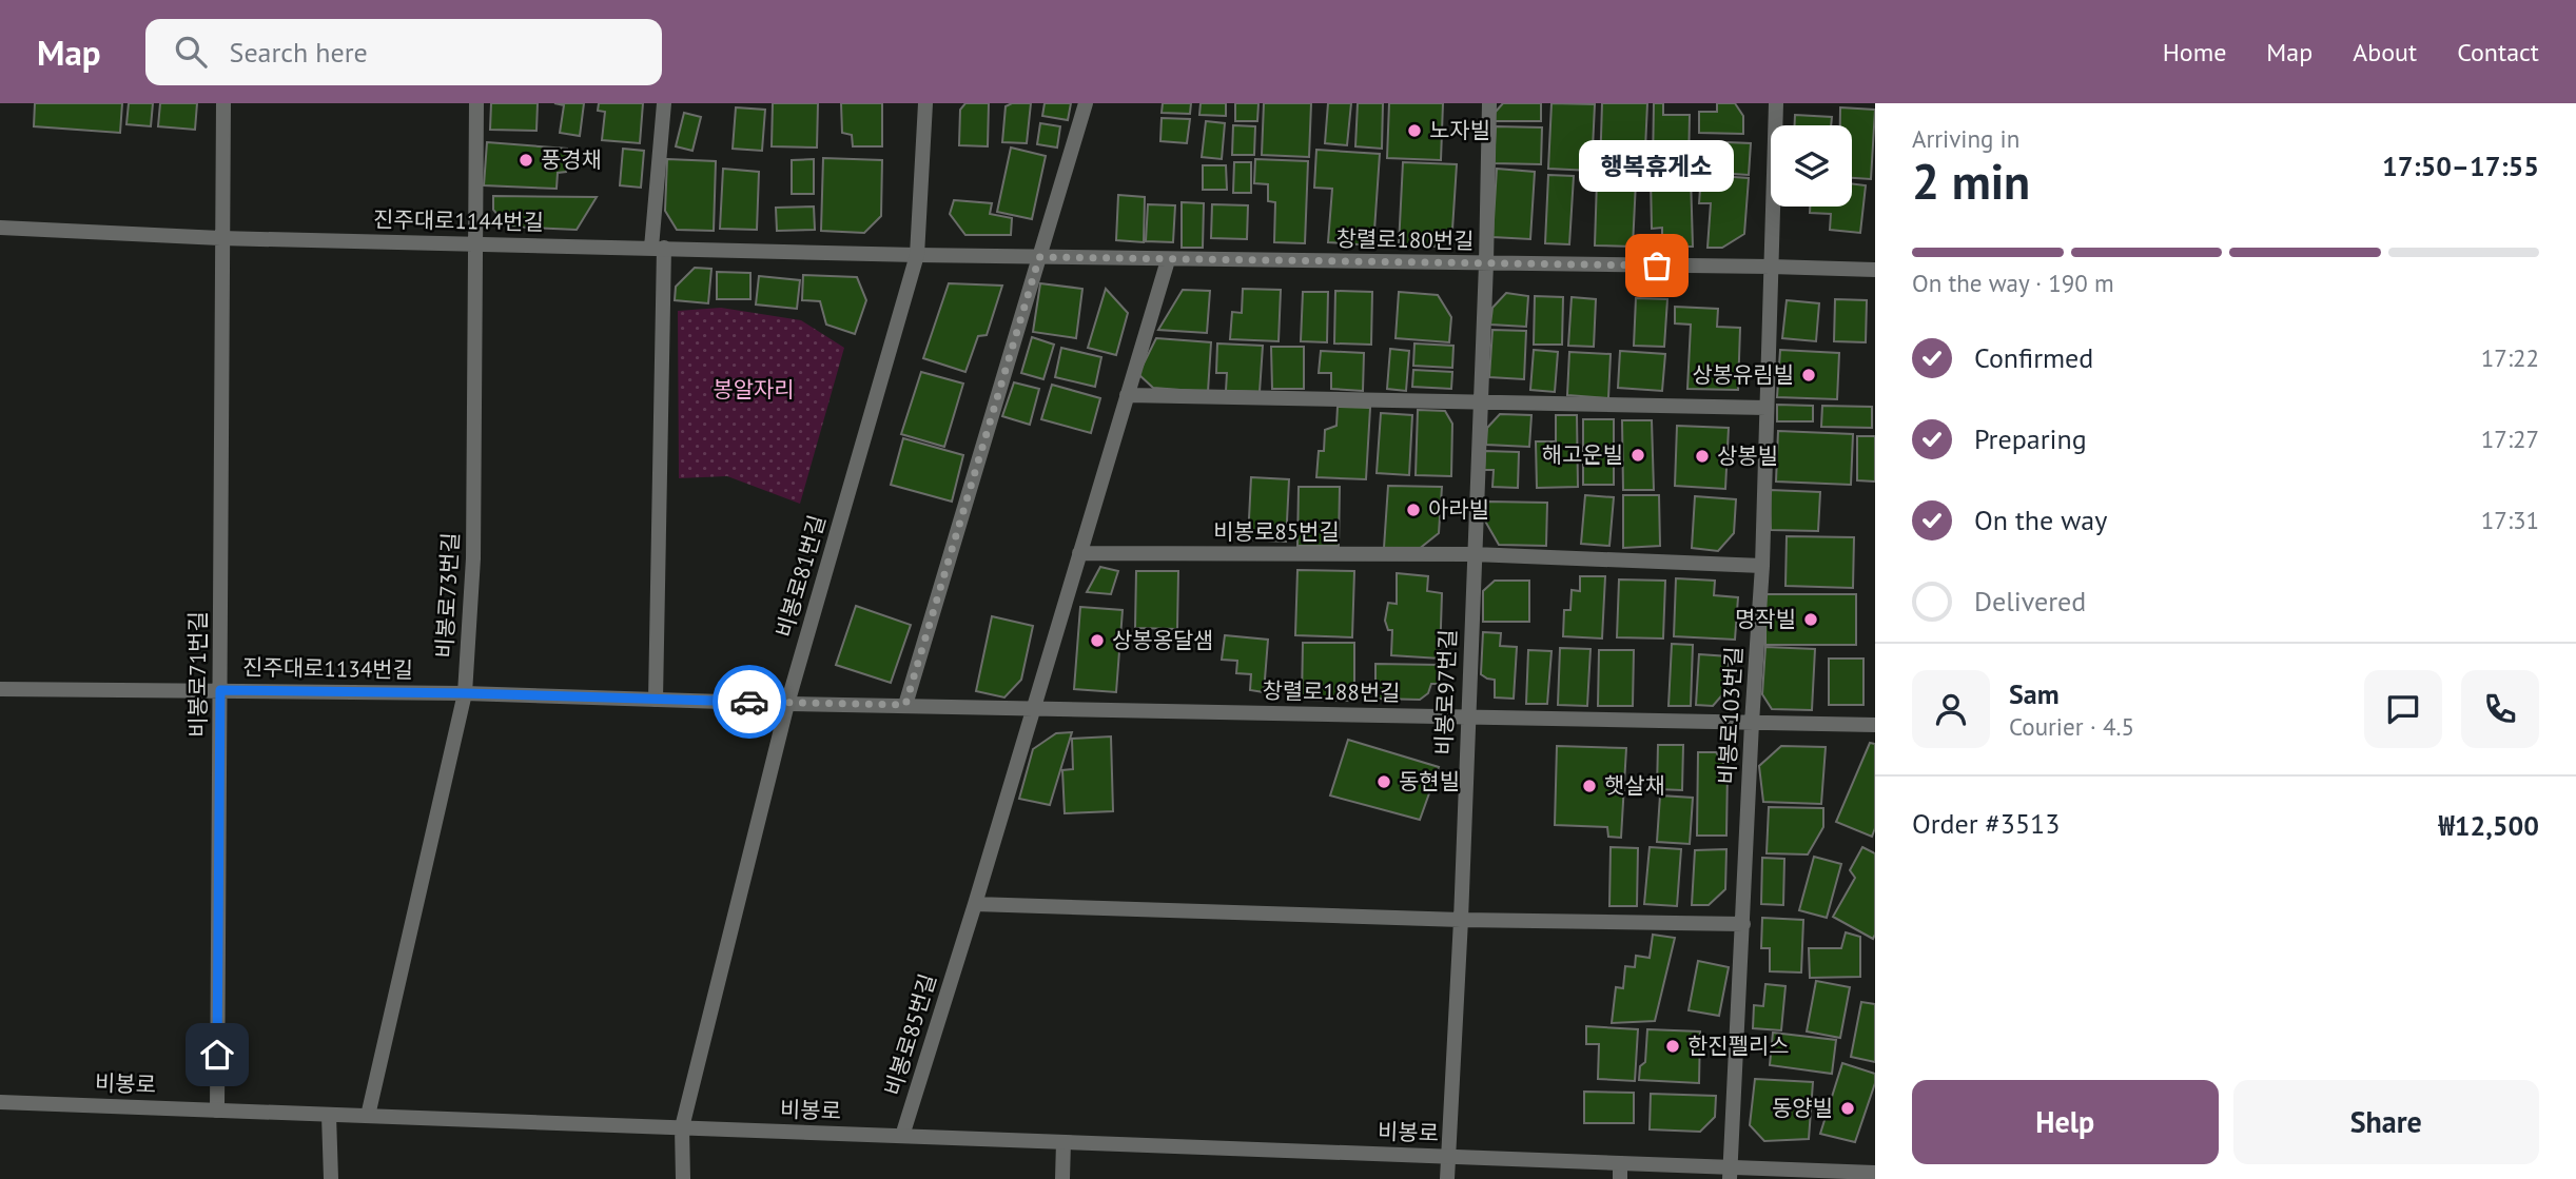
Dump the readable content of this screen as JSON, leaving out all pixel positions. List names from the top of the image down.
{
  "streets": {
    "street": [
      "진주대로1144번길",
      "창렬로180번길",
      "비봉로85번길",
      "비봉로81번길",
      "비봉로73번길",
      "진주대로1134번길",
      "비봉로71번길",
      "창렬로188번길",
      "비봉로97번길",
      "비봉로103번길",
      "비봉로"
    ]
  },
  "crossings": [
    ["진주대로1144번길", "창렬로180번길"],
    ["진주대로1144번길", "비봉로81번길"],
    ["진주대로1144번길", "비봉로73번길"],
    ["진주대로1144번길", "비봉로71번길"],
    ["창렬로180번길", "비봉로85번길"],
    ["창렬로180번길", "비봉로81번길"],
    ["창렬로180번길", "비봉로97번길"],
    ["창렬로180번길", "비봉로103번길"],
    ["비봉로85번길", "창렬로188번길"],
    ["비봉로85번길", "비봉로97번길"],
    ["비봉로85번길", "비봉로"],
    ["비봉로81번길", "진주대로1134번길"],
    ["비봉로81번길", "창렬로188번길"],
    ["비봉로81번길", "비봉로"],
    ["비봉로73번길", "진주대로1134번길"],
    ["비봉로73번길", "비봉로"],
    ["진주대로1134번길", "비봉로71번길"],
    ["진주대로1134번길", "창렬로188번길"],
    ["비봉로71번길", "비봉로"],
    ["창렬로188번길", "비봉로97번길"],
    ["창렬로188번길", "비봉로103번길"],
    ["비봉로97번길", "비봉로"],
    ["비봉로103번길", "비봉로"]
  ],
  "parks": ["봉알자리"],
  "places": [
    "노자빌",
    "풍경채",
    "행복휴게소",
    "상봉유림빌",
    "해고운빌",
    "상봉빌",
    "아라빌",
    "명작빌",
    "상봉옹달샘",
    "동현빌",
    "햇살채",
    "한진펠리스",
    "동양빌"
  ],
  "page": {
    "header": "Map",
    "search": "Search here",
    "nav": [
      "Home",
      "Map",
      "About",
      "Contact"
    ],
    "heading": ["2 min", "Arriving in", "17:50–17:55"],
    "panel": [
      "Sam",
      "Courier · 4.5",
      "Order #3513",
      "₩12,500"
    ],
    "bubble": "행복휴게소",
    "bar": "On the way · 190 m",
    "list": [
      ["Confirmed", "17:22"],
      ["Preparing", "17:27"],
      ["On the way", "17:31"],
      "Delivered"
    ],
    "buttons": ["Help", "Share"]
  }
}
